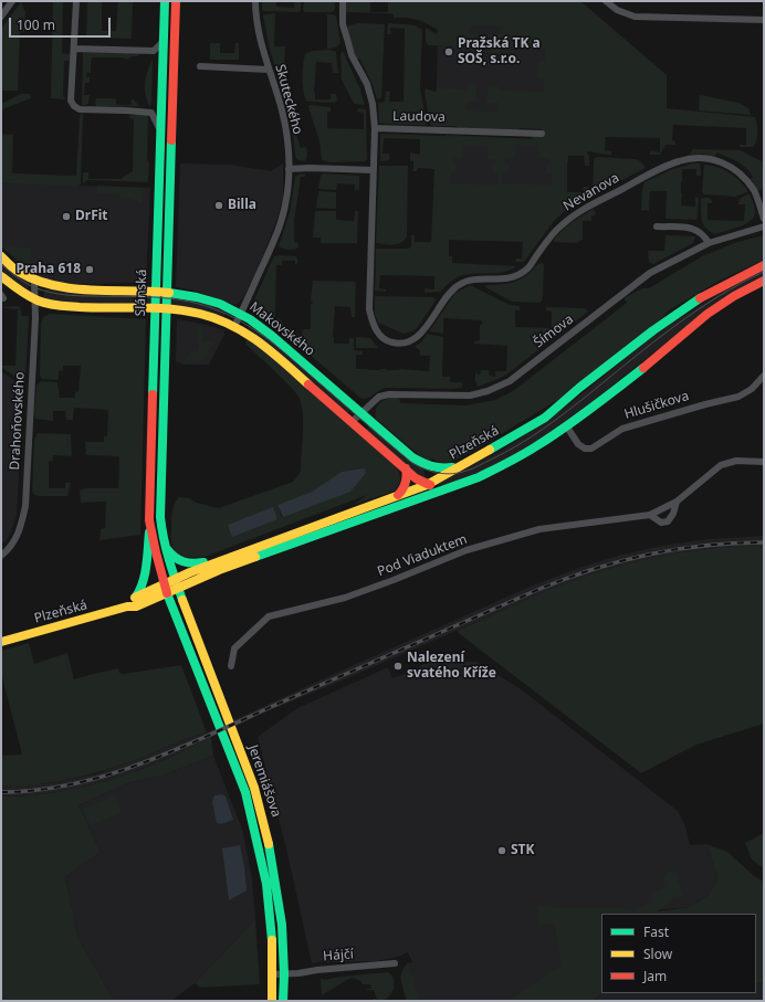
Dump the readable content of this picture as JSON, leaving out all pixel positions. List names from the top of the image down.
{
  "streets": {
    "main road": [
      "Slánská",
      "Makovského",
      "Plzeňská",
      "Jeremiášova"
    ],
    "street": [
      "Skuteckého",
      "Laudova",
      "Nevanova",
      "Šímova",
      "Hlušičkova",
      "Drahoňovského",
      "Pod Viaduktem",
      "Hájčí"
    ]
  },
  "crossings": [
    ["Skuteckého", "Makovského"],
    ["Laudova", "Nevanova"],
    ["Slánská", "Plzeňská"],
    ["Slánská", "Jeremiášova"],
    ["Makovského", "Šímova"],
    ["Makovského", "Drahoňovského"],
    ["Makovského", "Plzeňská"],
    ["Hlušičkova", "Plzeňská"],
    ["Plzeňská", "Jeremiášova"],
    ["Jeremiášova", "Hájčí"]
  ],
  "places": [
    "Pražská TK a SOŠ, s.r.o.",
    "Billa",
    "DrFit",
    "Praha 618",
    "Nalezení svatého Kříže",
    "STK"
  ],
  "legend": ["Fast", "Slow", "Jam"],
  "scale_bar": "100 m"
}
